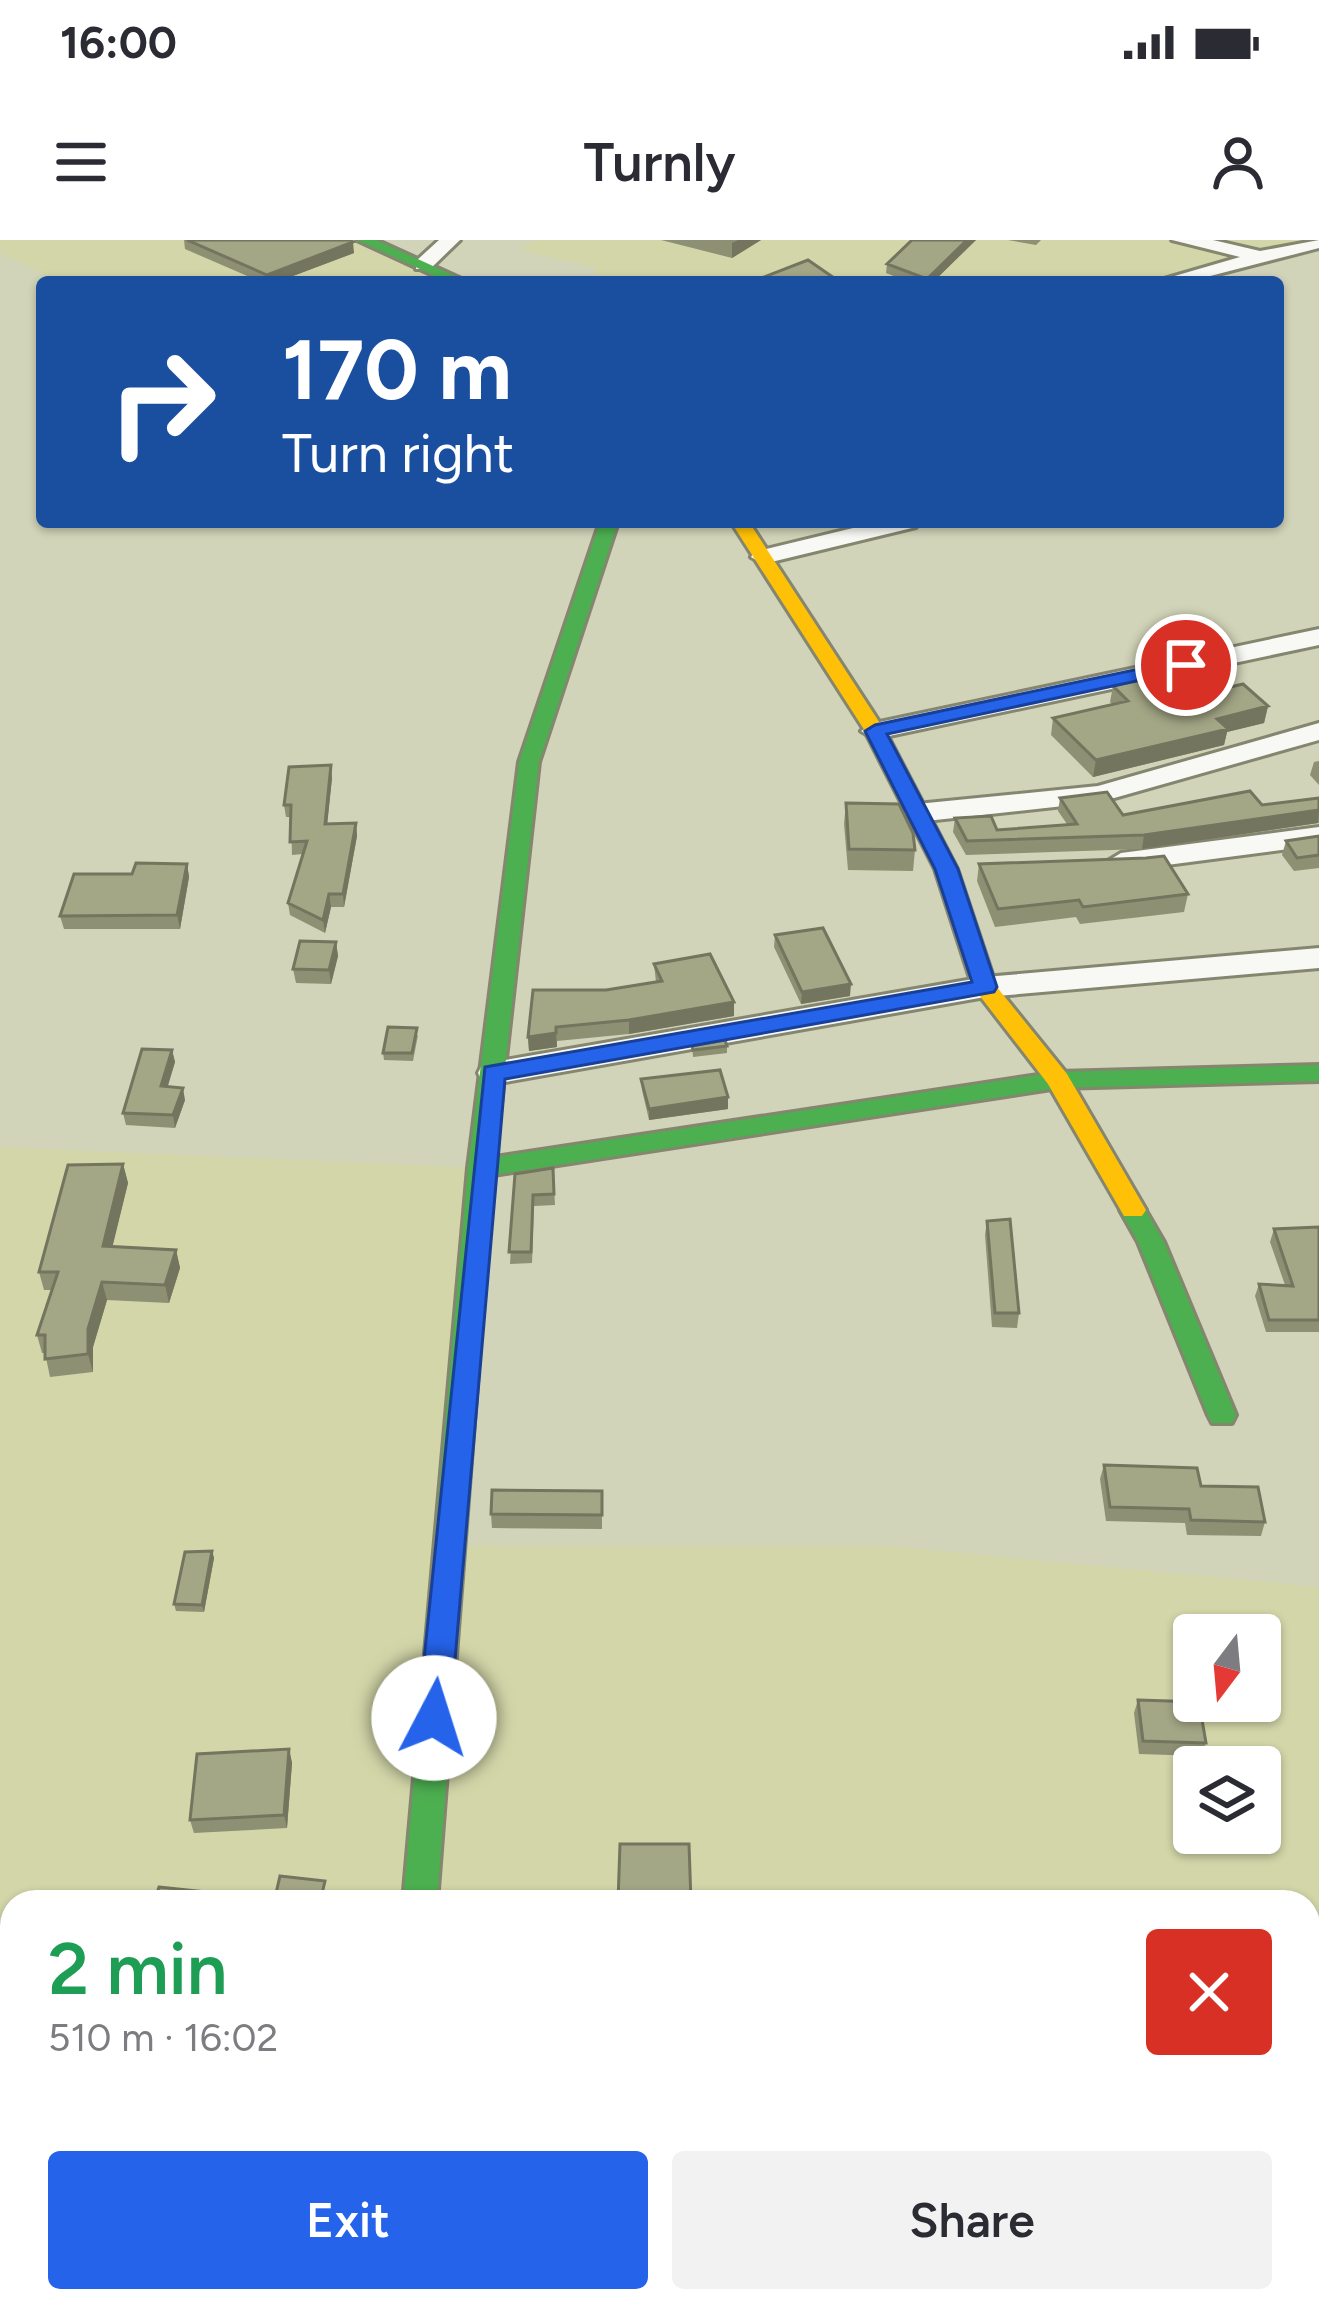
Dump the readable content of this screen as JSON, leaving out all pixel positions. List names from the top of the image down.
{
  "north": "bottom",
  "page": {
    "status": "16:00",
    "header": "Turnly",
    "turn": ["170 m", "Turn right"],
    "heading": ["2 min", "510 m · 16:02"],
    "buttons": ["Exit", "Share"]
  }
}
